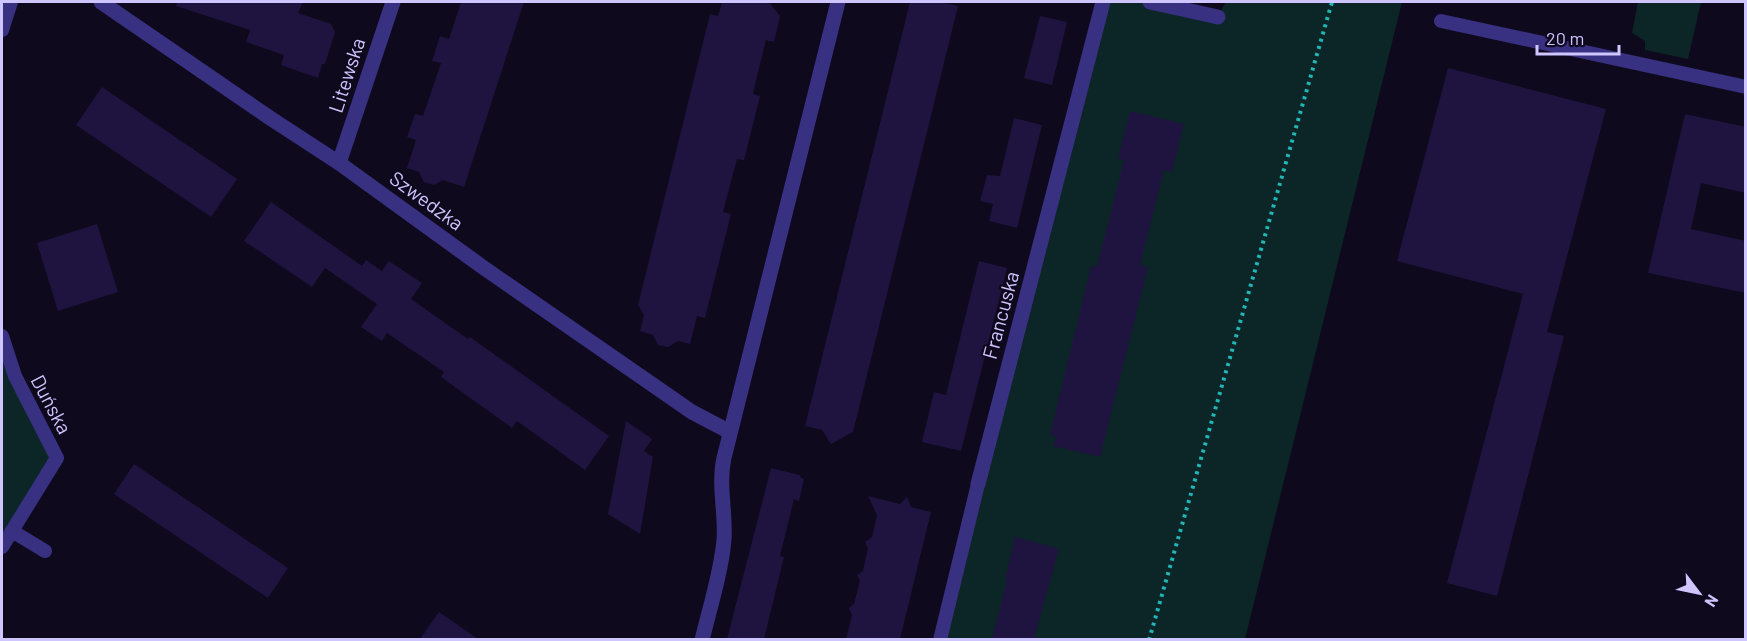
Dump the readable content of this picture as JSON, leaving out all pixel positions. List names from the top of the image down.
{
  "streets": {
    "street": ["Litewska", "Szwedzka", "Francuska"],
    "lane": ["Duńska"]
  },
  "crossings": [
    ["Litewska", "Szwedzka"]
  ],
  "scale_bar": "20 m",
  "north": "bottom right"
}
